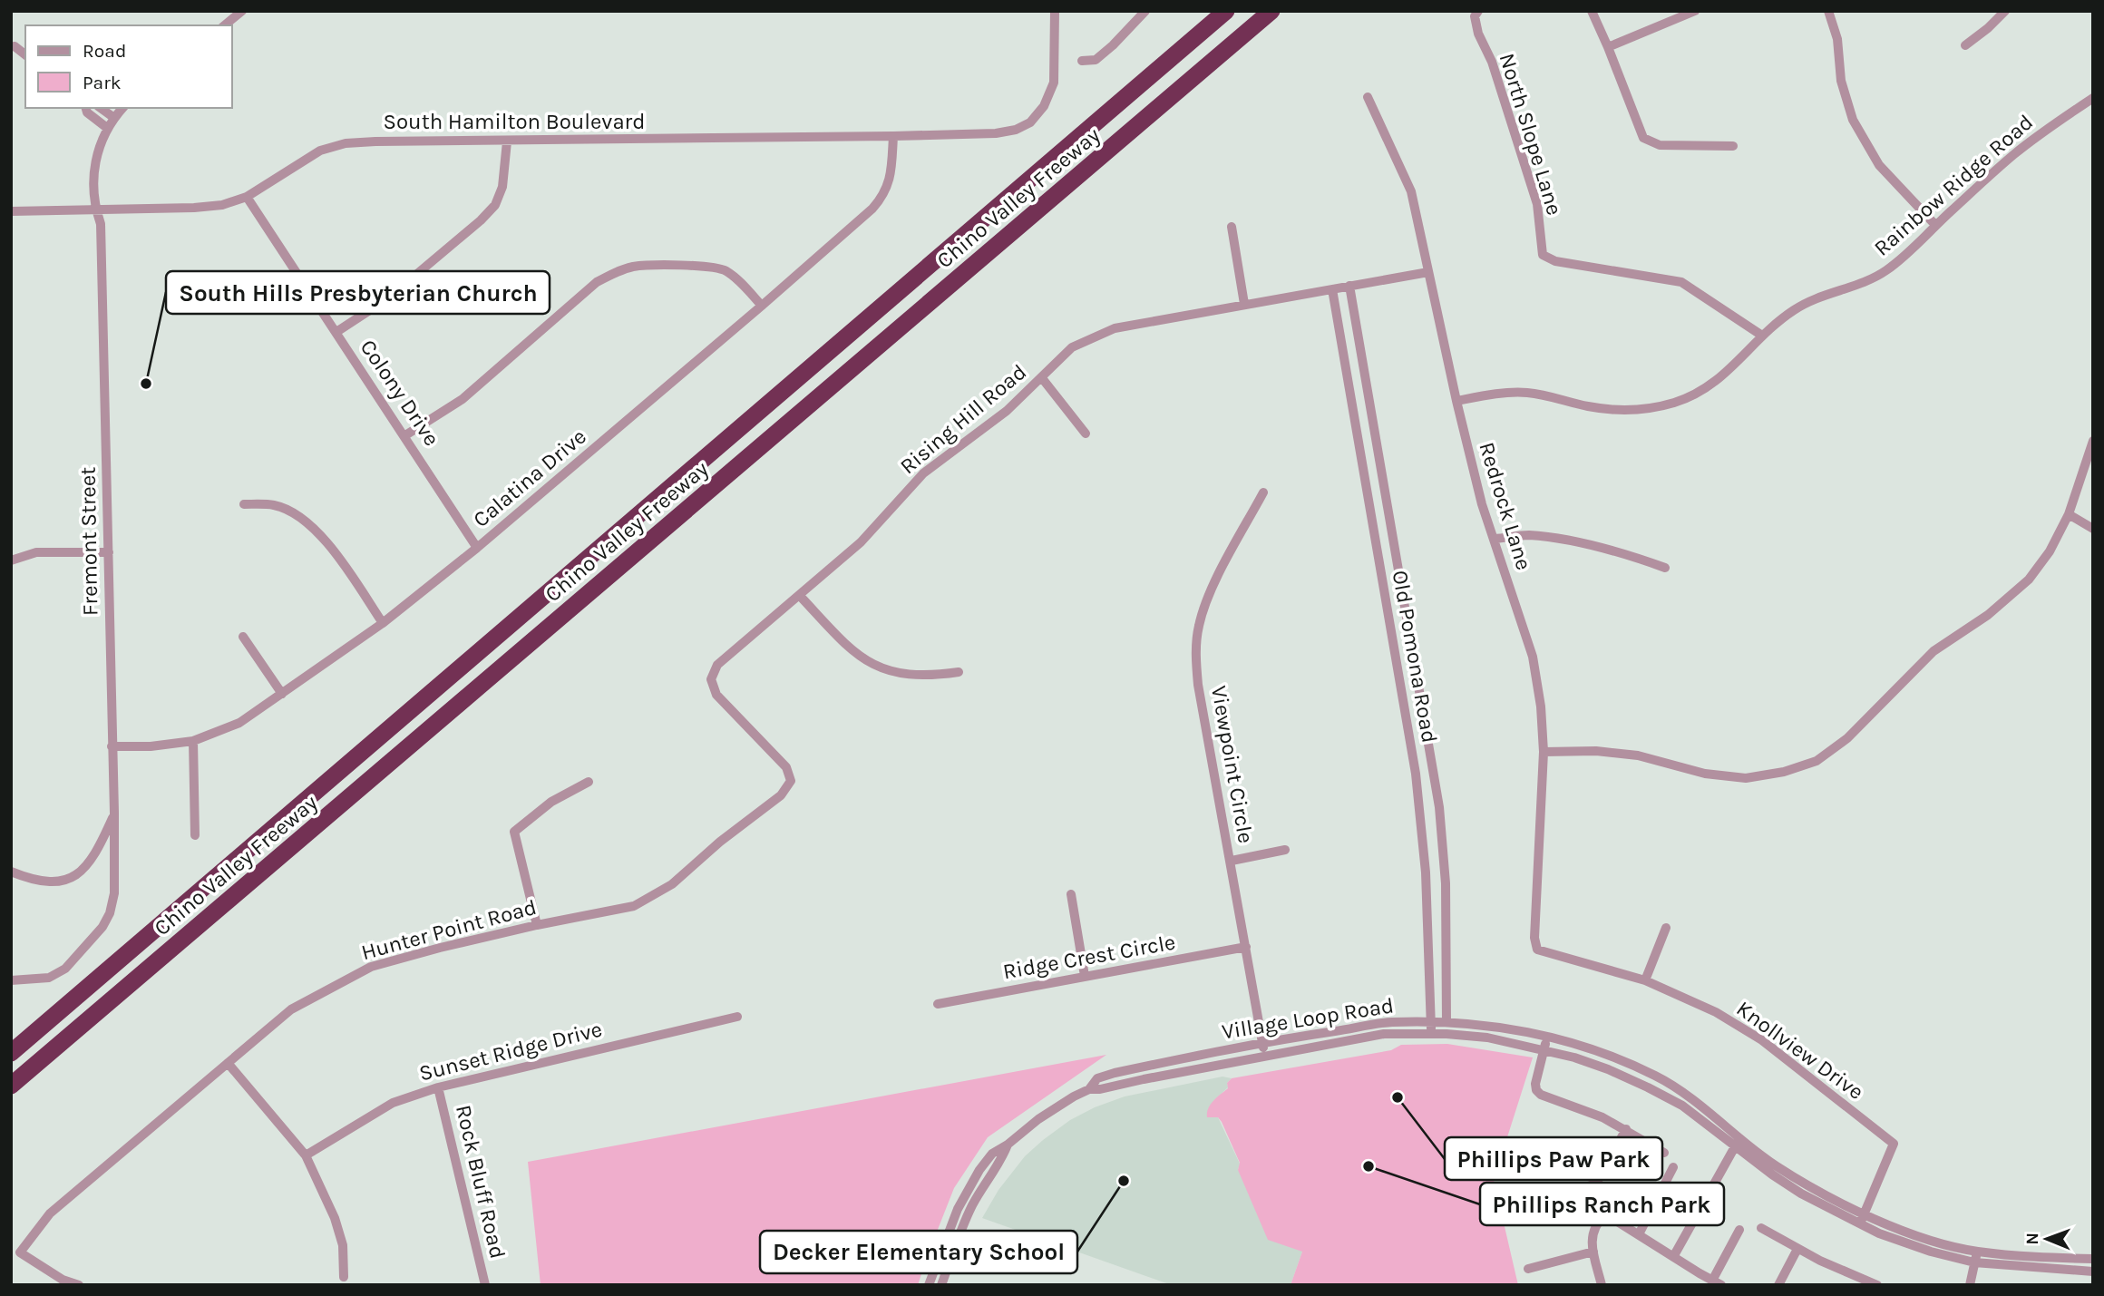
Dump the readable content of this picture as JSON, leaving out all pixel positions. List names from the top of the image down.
{
  "streets": {
    "highway": ["Chino Valley Freeway"],
    "street": [
      "South Hamilton Boulevard",
      "North Slope Lane",
      "Rainbow Ridge Road",
      "Colony Drive",
      "Rising Hill Road",
      "Calatina Drive",
      "Redrock Lane",
      "Fremont Street",
      "Old Pomona Road",
      "Viewpoint Circle",
      "Hunter Point Road",
      "Ridge Crest Circle",
      "Village Loop Road",
      "Knollview Drive",
      "Sunset Ridge Drive",
      "Rock Bluff Road"
    ]
  },
  "crossings": [
    ["South Hamilton Boulevard", "Colony Drive"],
    ["South Hamilton Boulevard", "Calatina Drive"],
    ["South Hamilton Boulevard", "Fremont Street"],
    ["North Slope Lane", "Rainbow Ridge Road"],
    ["Rainbow Ridge Road", "Redrock Lane"],
    ["Colony Drive", "Calatina Drive"],
    ["Rising Hill Road", "Redrock Lane"],
    ["Rising Hill Road", "Old Pomona Road"],
    ["Rising Hill Road", "Hunter Point Road"],
    ["Calatina Drive", "Fremont Street"],
    ["Redrock Lane", "Knollview Drive"],
    ["Old Pomona Road", "Village Loop Road"],
    ["Viewpoint Circle", "Ridge Crest Circle"],
    ["Viewpoint Circle", "Village Loop Road"],
    ["Village Loop Road", "Knollview Drive"],
    ["Sunset Ridge Drive", "Rock Bluff Road"]
  ],
  "places": [
    "South Hills Presbyterian Church",
    "Phillips Paw Park",
    "Phillips Ranch Park",
    "Decker Elementary School"
  ],
  "legend": ["Road", "Park"],
  "north": "left"
}
